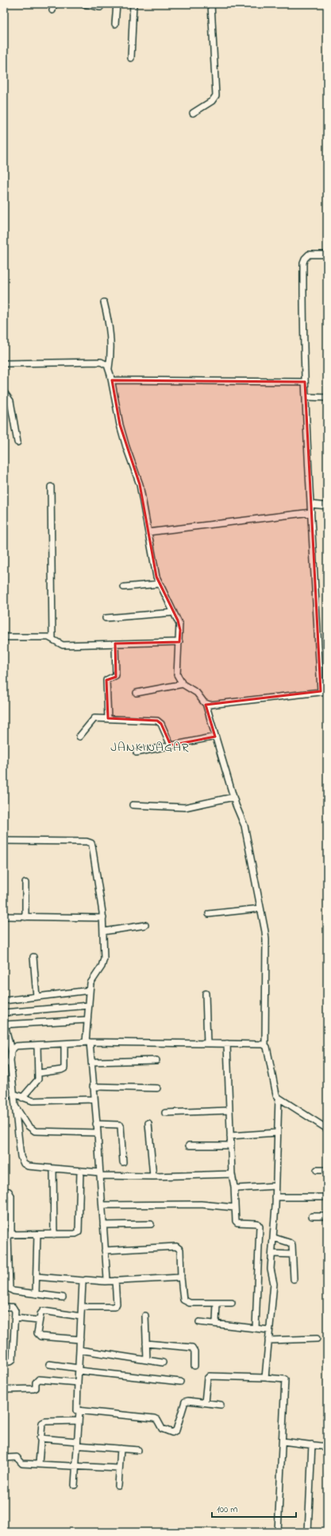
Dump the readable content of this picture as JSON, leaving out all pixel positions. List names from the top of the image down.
{
  "districts": ["JANKINAGAR"],
  "scale_bar": "100 m"
}
